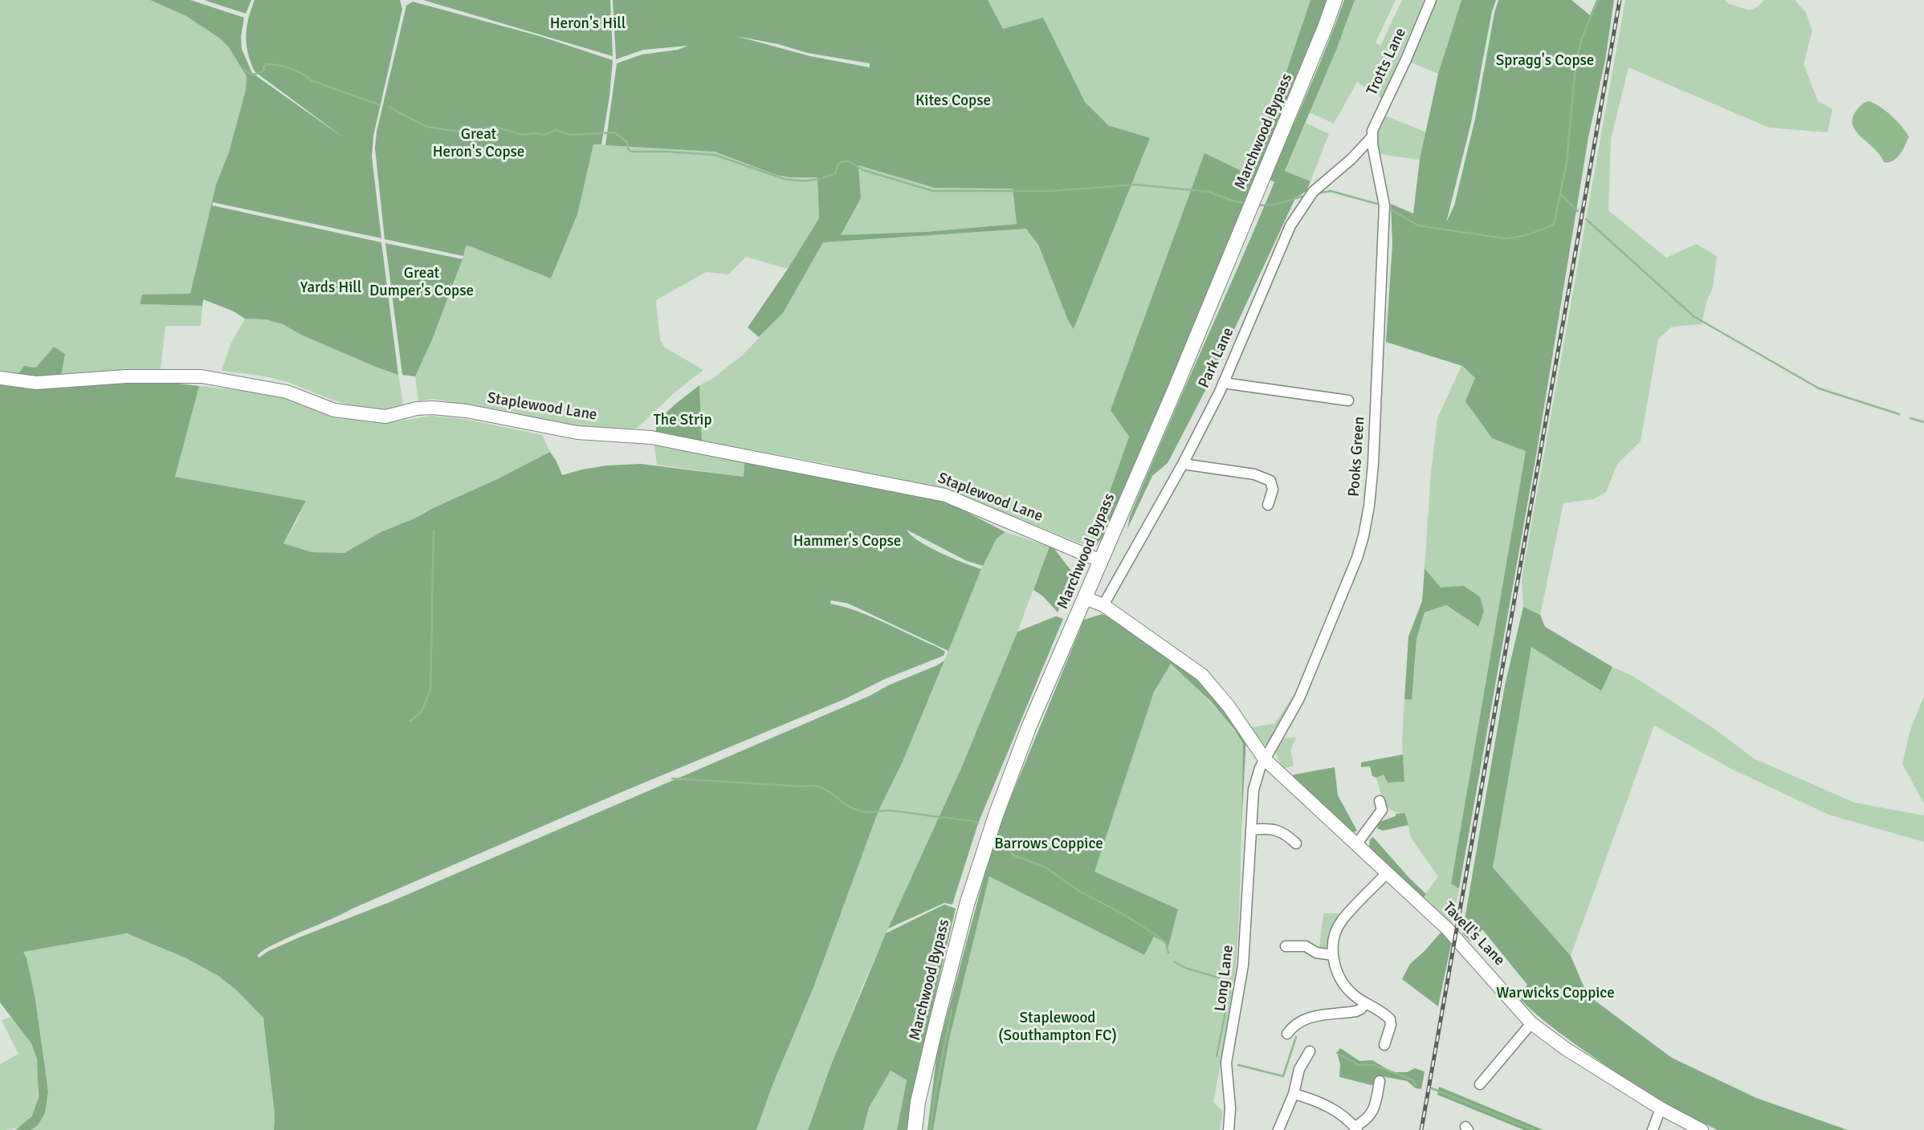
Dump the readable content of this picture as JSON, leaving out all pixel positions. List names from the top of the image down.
{
  "streets": {
    "main road": ["Marchwood Bypass"],
    "street": [
      "Trotts Lane",
      "Park Lane",
      "Staplewood Lane",
      "Pooks Green",
      "Tavell's Lane",
      "Long Lane"
    ]
  },
  "crossings": [
    ["Trotts Lane", "Park Lane"],
    ["Trotts Lane", "Pooks Green"],
    ["Marchwood Bypass", "Staplewood Lane"],
    ["Park Lane", "Pooks Green"],
    ["Pooks Green", "Tavell's Lane"],
    ["Pooks Green", "Long Lane"],
    ["Tavell's Lane", "Long Lane"]
  ],
  "parks": [
    "Heron's Hill",
    "Spragg's Copse",
    "Kites Copse",
    "Great Heron's Copse",
    "Great Dumper's Copse",
    "Yards Hill",
    "The Strip",
    "Hammer's Copse",
    "Barrows Coppice",
    "Warwicks Coppice",
    "Staplewood (Southampton FC)"
  ]
}
